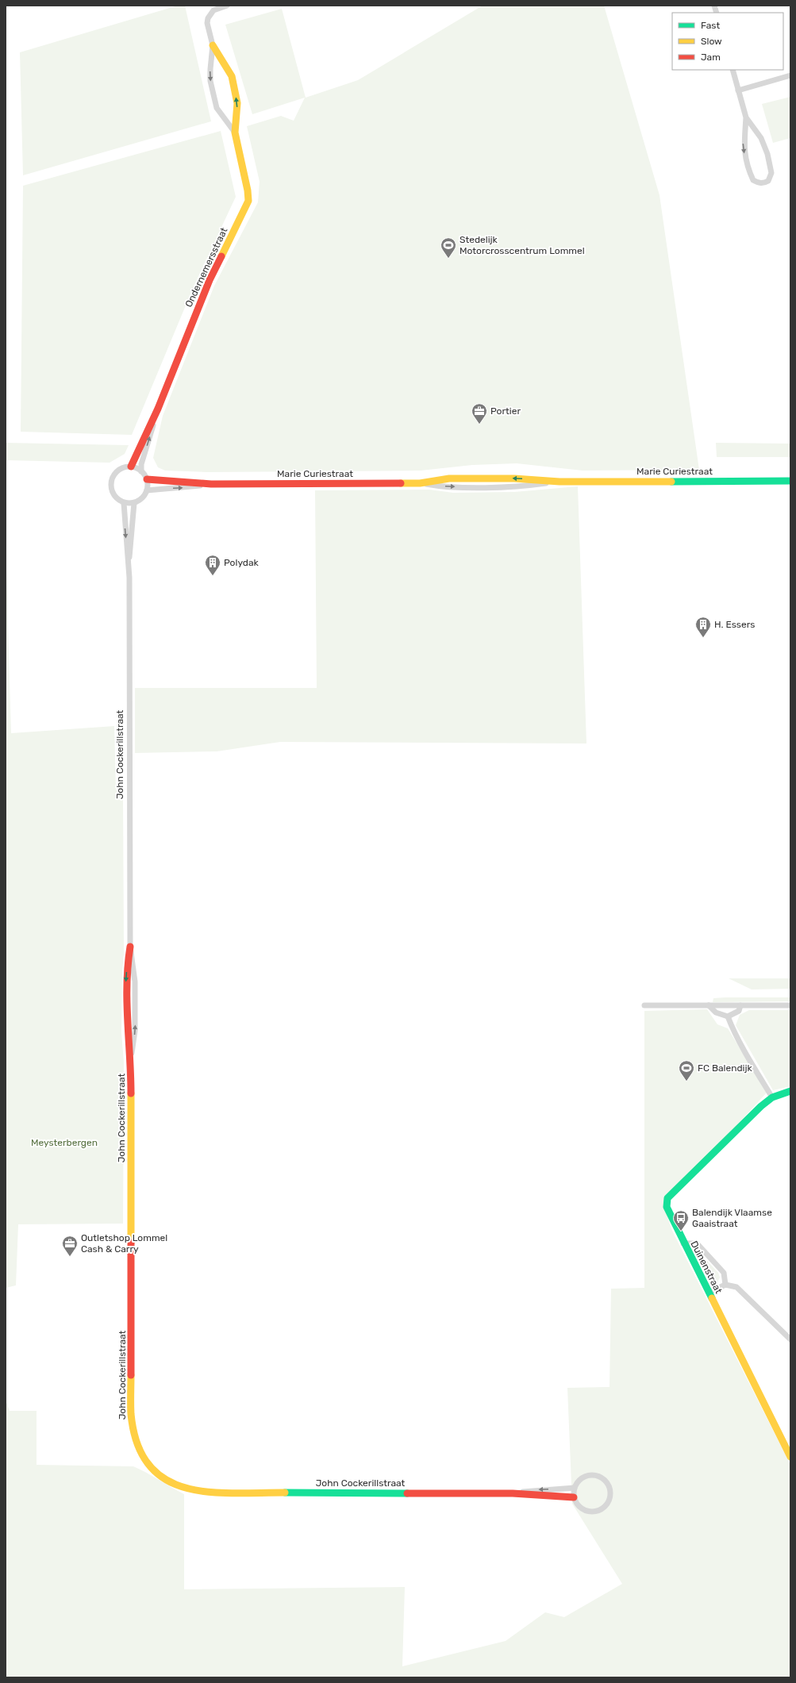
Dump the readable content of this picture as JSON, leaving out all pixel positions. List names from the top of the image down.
{
  "streets": {
    "street": [
      "Ondernemersstraat",
      "Marie Curiestraat",
      "John Cockerillstraat",
      "Duinenstraat"
    ]
  },
  "crossings": [
    ["Ondernemersstraat", "Marie Curiestraat"],
    ["Ondernemersstraat", "John Cockerillstraat"],
    ["Marie Curiestraat", "John Cockerillstraat"]
  ],
  "parks": ["Meysterbergen"],
  "places": {
    "sports": ["Stedelijk Motorcrosscentrum Lommel", "FC Balendijk"],
    "office": ["Portier", "Outletshop Lommel Cash & Carry"],
    "building": ["Polydak", "H. Essers"],
    "bus stop": ["Balendijk Vlaamse Gaaistraat"]
  },
  "legend": ["Fast", "Slow", "Jam"]
}
